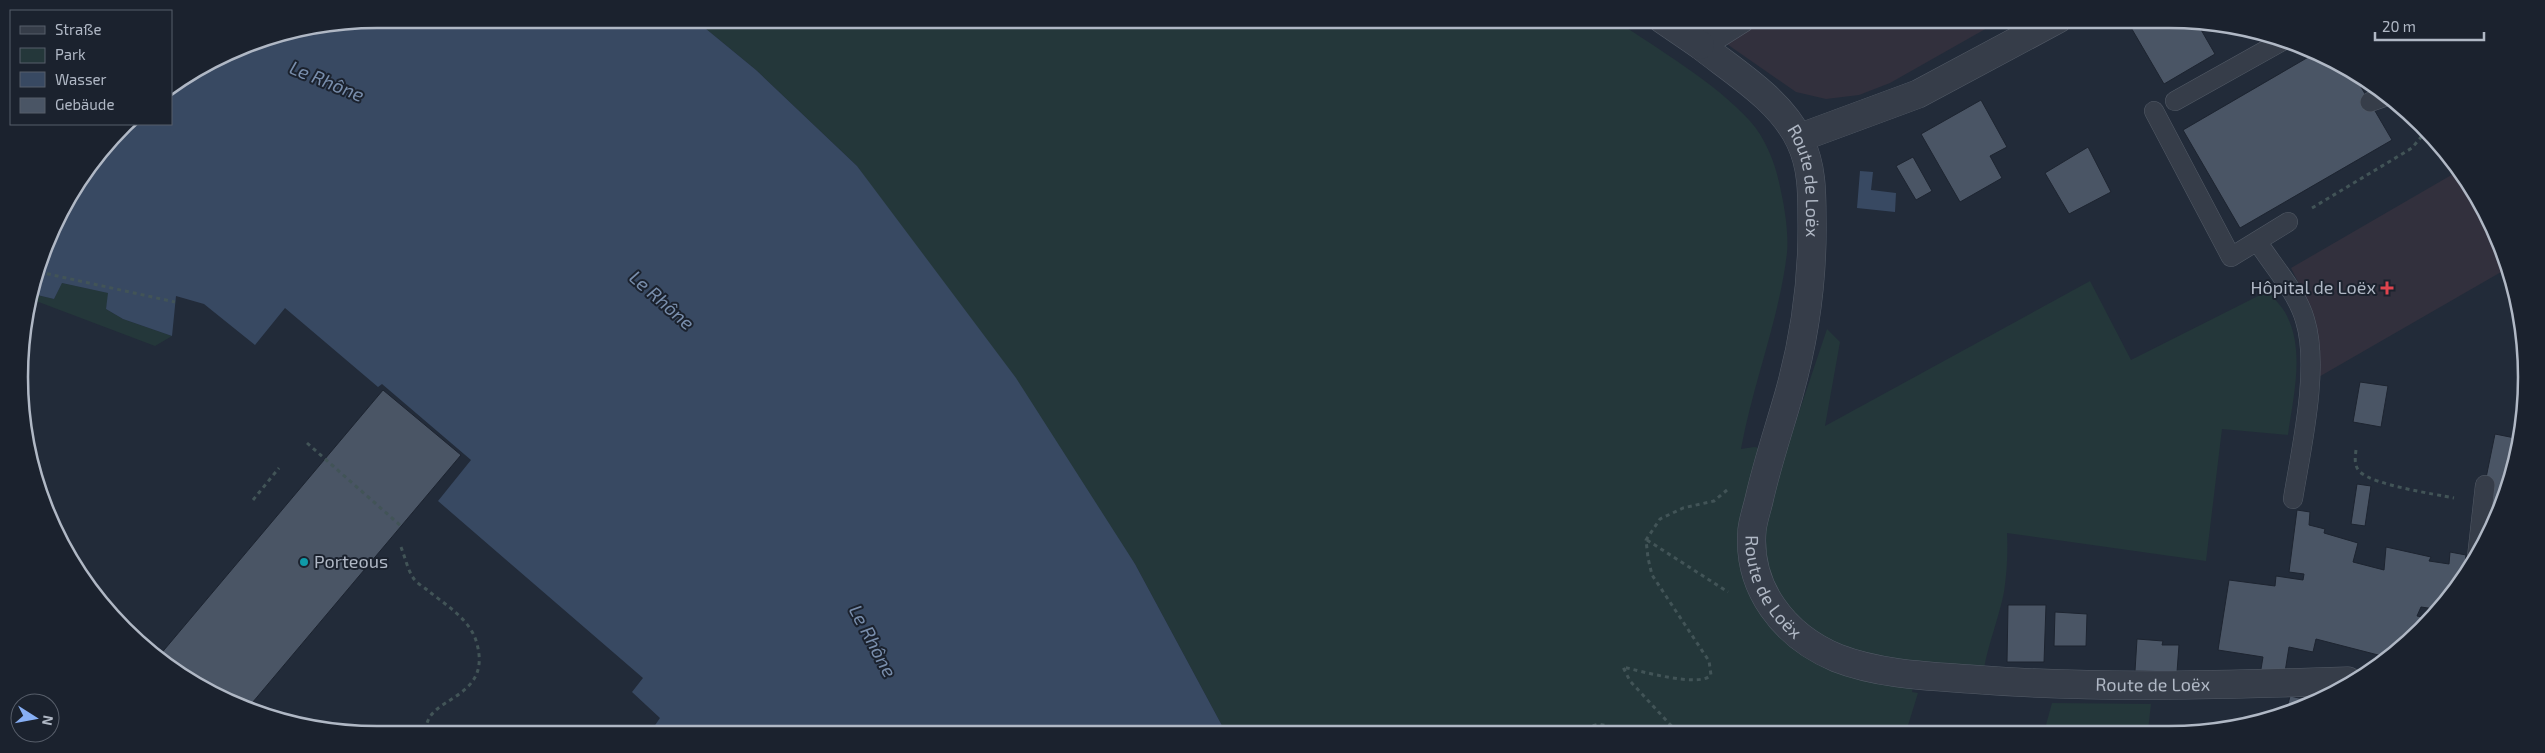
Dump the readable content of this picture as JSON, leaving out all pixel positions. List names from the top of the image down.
{
  "streets": {
    "street": ["Route de Loëx"]
  },
  "water": ["Le Rhône"],
  "places": {
    "health": ["Hôpital de Loëx"],
    "other": ["Porteous"]
  },
  "legend": [
    "Straße",
    "Park",
    "Wasser",
    "Gebäude"
  ],
  "scale_bar": "20 m",
  "north": "right"
}
